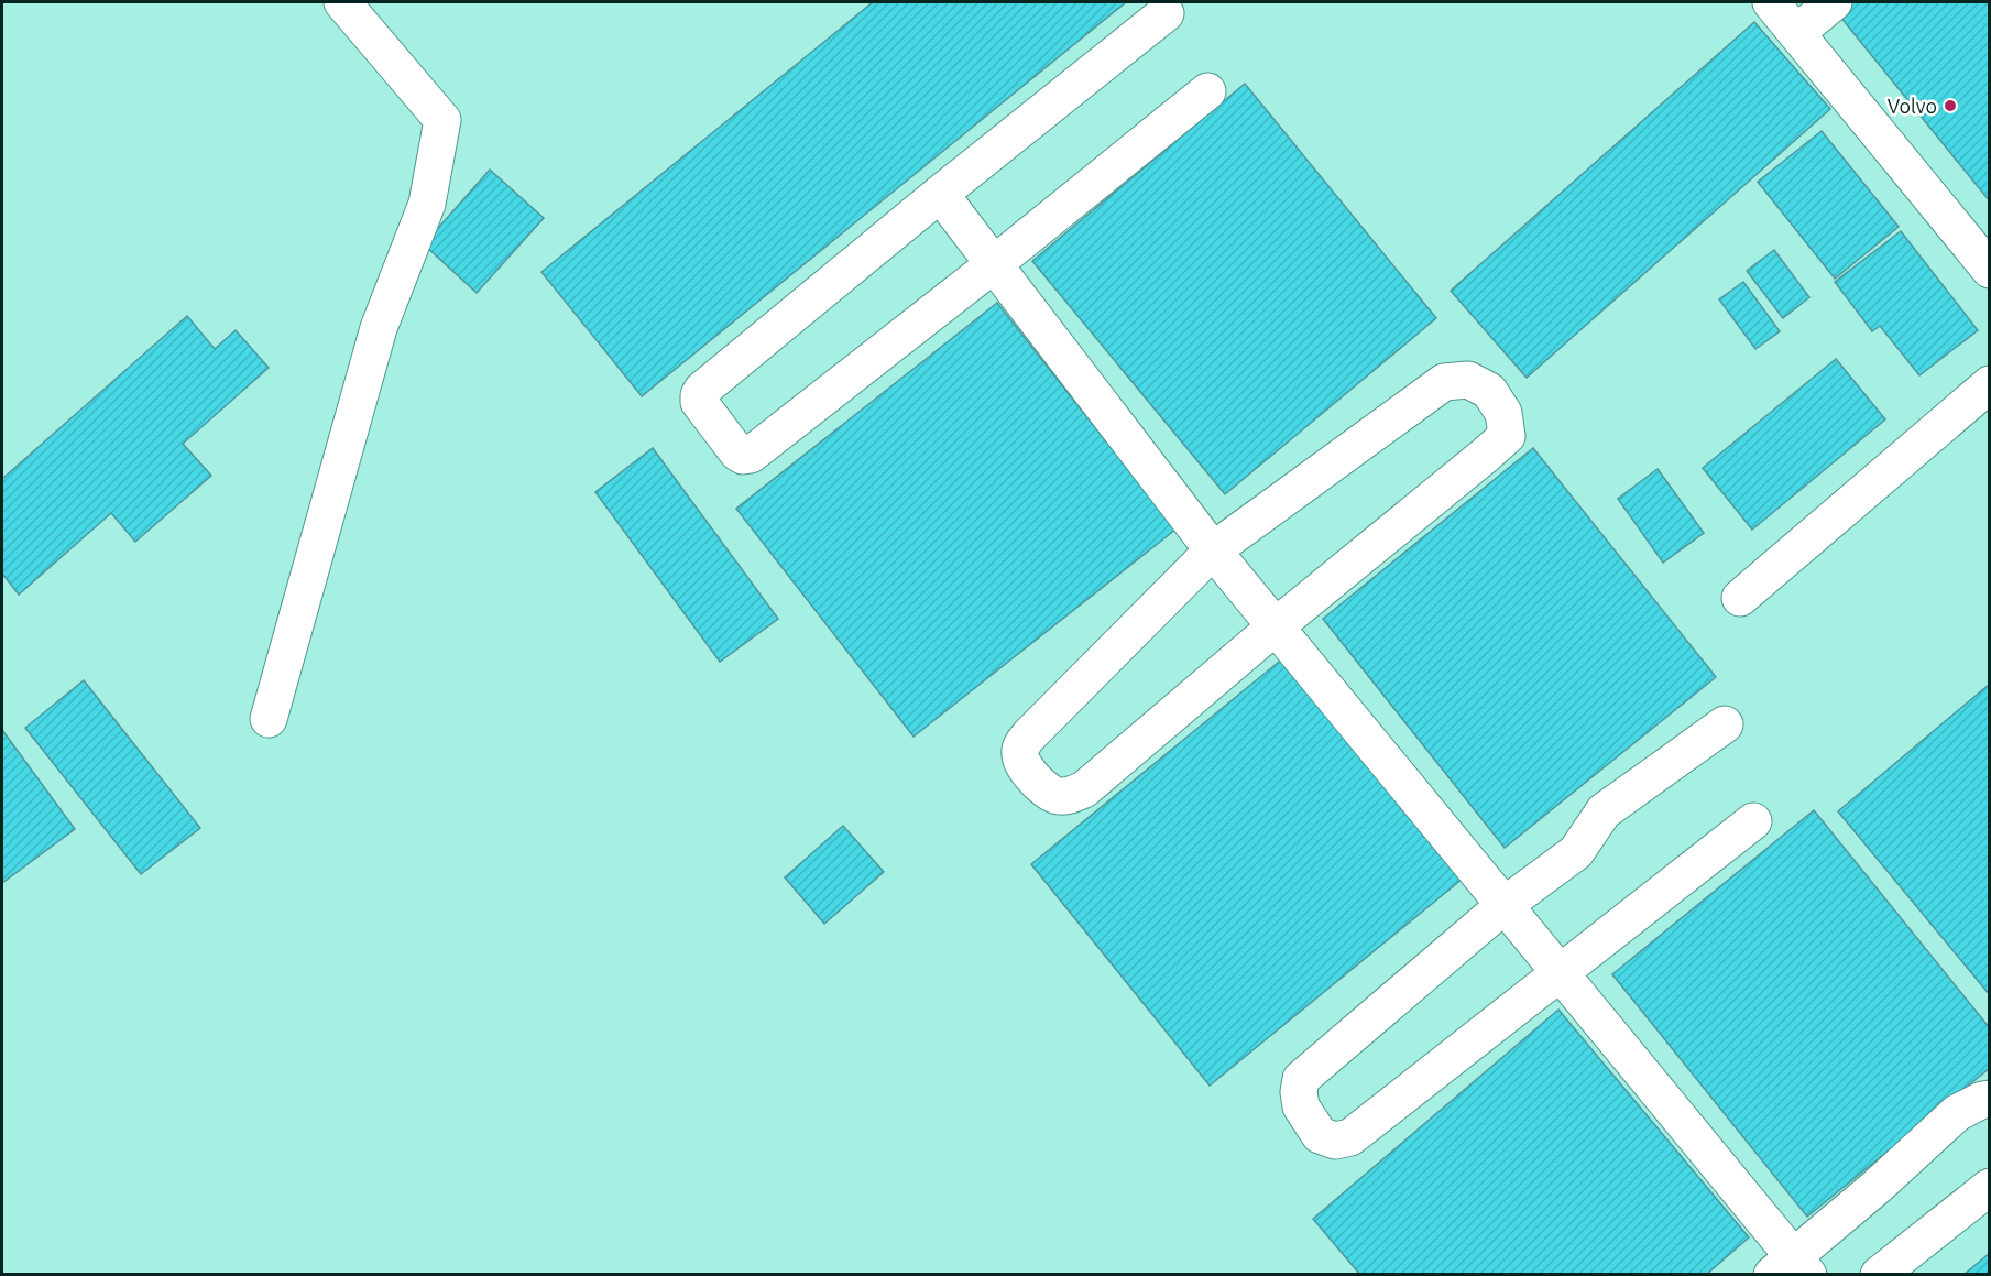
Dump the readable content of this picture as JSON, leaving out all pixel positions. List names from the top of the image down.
{
  "places": ["Volvo"]
}
